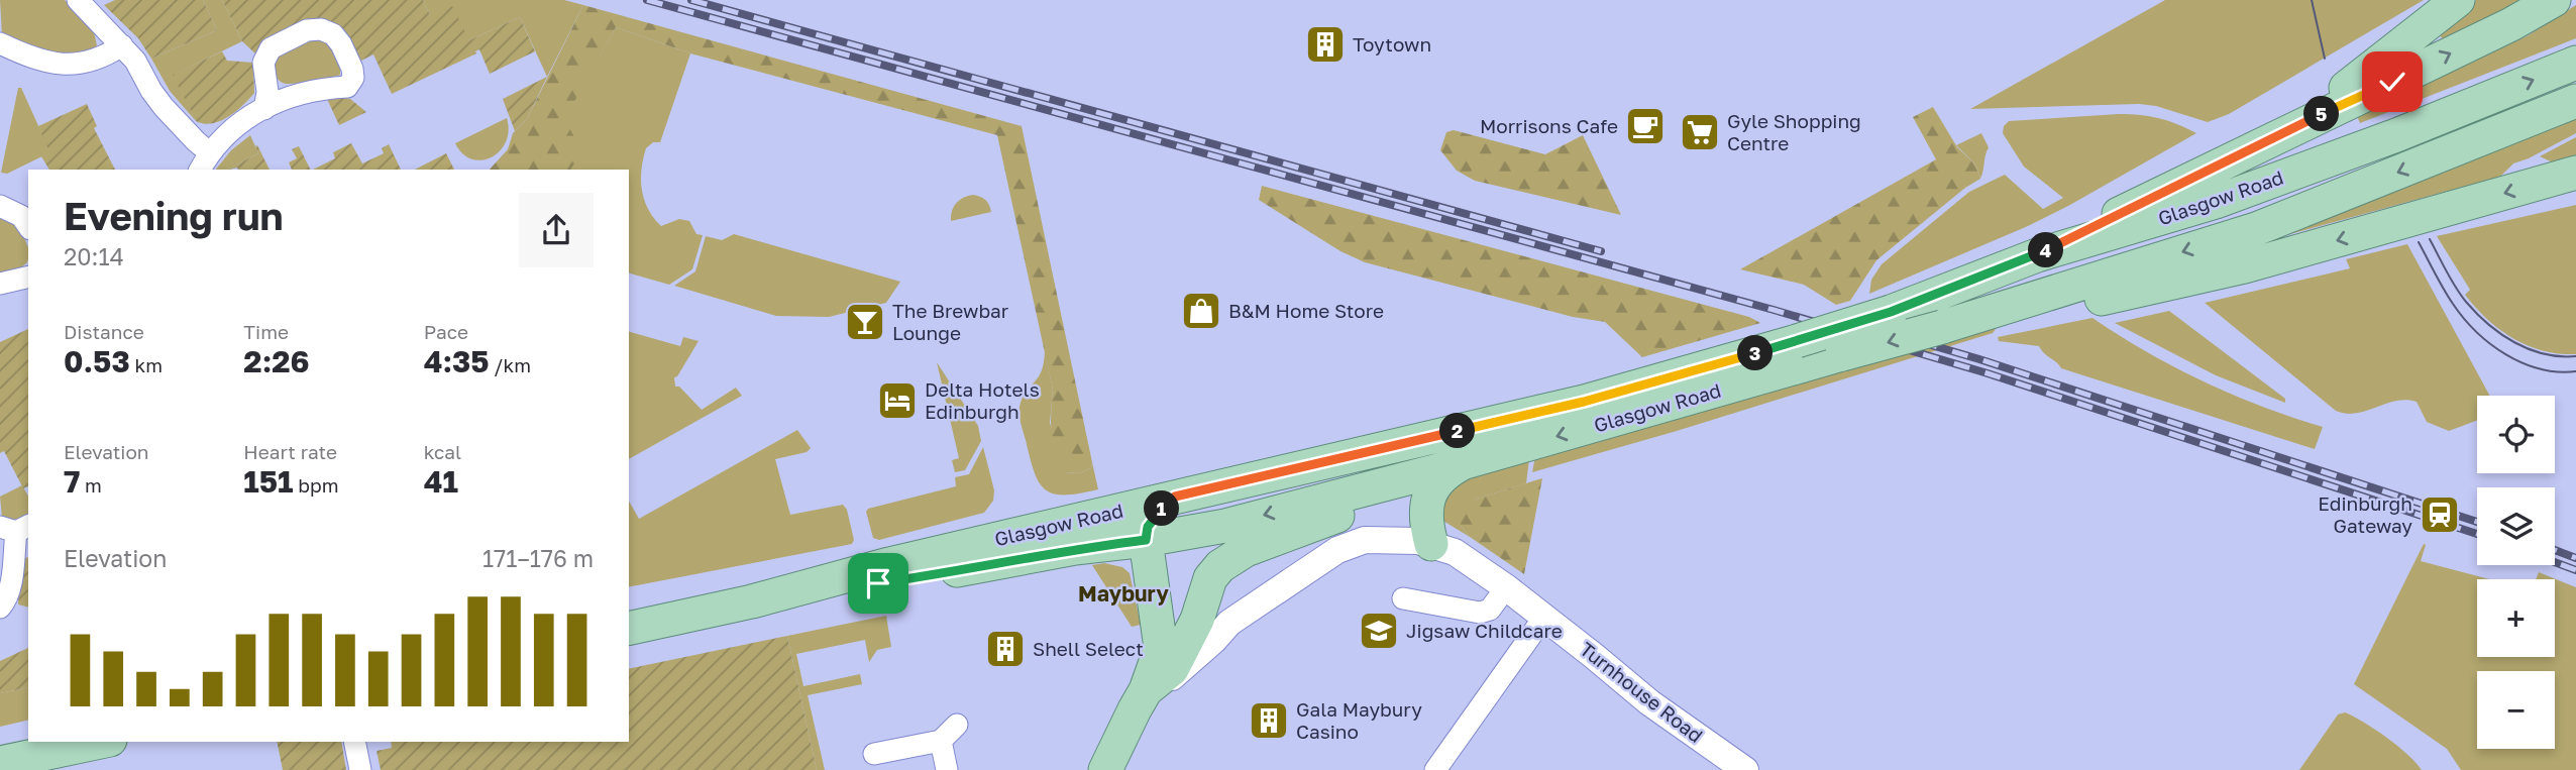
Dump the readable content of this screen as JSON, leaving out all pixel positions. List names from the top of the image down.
{
  "streets": {
    "main road": ["Glasgow Road"],
    "street": ["Turnhouse Road"]
  },
  "districts": ["Maybury"],
  "places": {
    "building": ["Toytown", "Shell Select", "Gala Maybury Casino"],
    "cafe": ["Morrisons Cafe"],
    "supermarket": ["Gyle Shopping Centre"],
    "shop": ["B&M Home Store"],
    "bar": ["The Brewbar Lounge"],
    "hotel": ["Delta Hotels Edinburgh"],
    "station": ["Edinburgh Gateway"],
    "school or university": ["Jigsaw Childcare"]
  },
  "page": {
    "pins": [
      "5",
      "4",
      "3",
      "2",
      "1"
    ],
    "heading": ["Evening run", "20:14"],
    "stats": [
      ["Distance", "0.53 km"],
      ["Time", "2:26"],
      ["Pace", "4:35 /km"],
      ["Elevation", "7 m"],
      ["Heart rate", "151 bpm"],
      ["kcal", "41"]
    ],
    "map_buttons": ["+", "−"],
    "chart": ["Elevation", "171–176 m"]
  }
}
